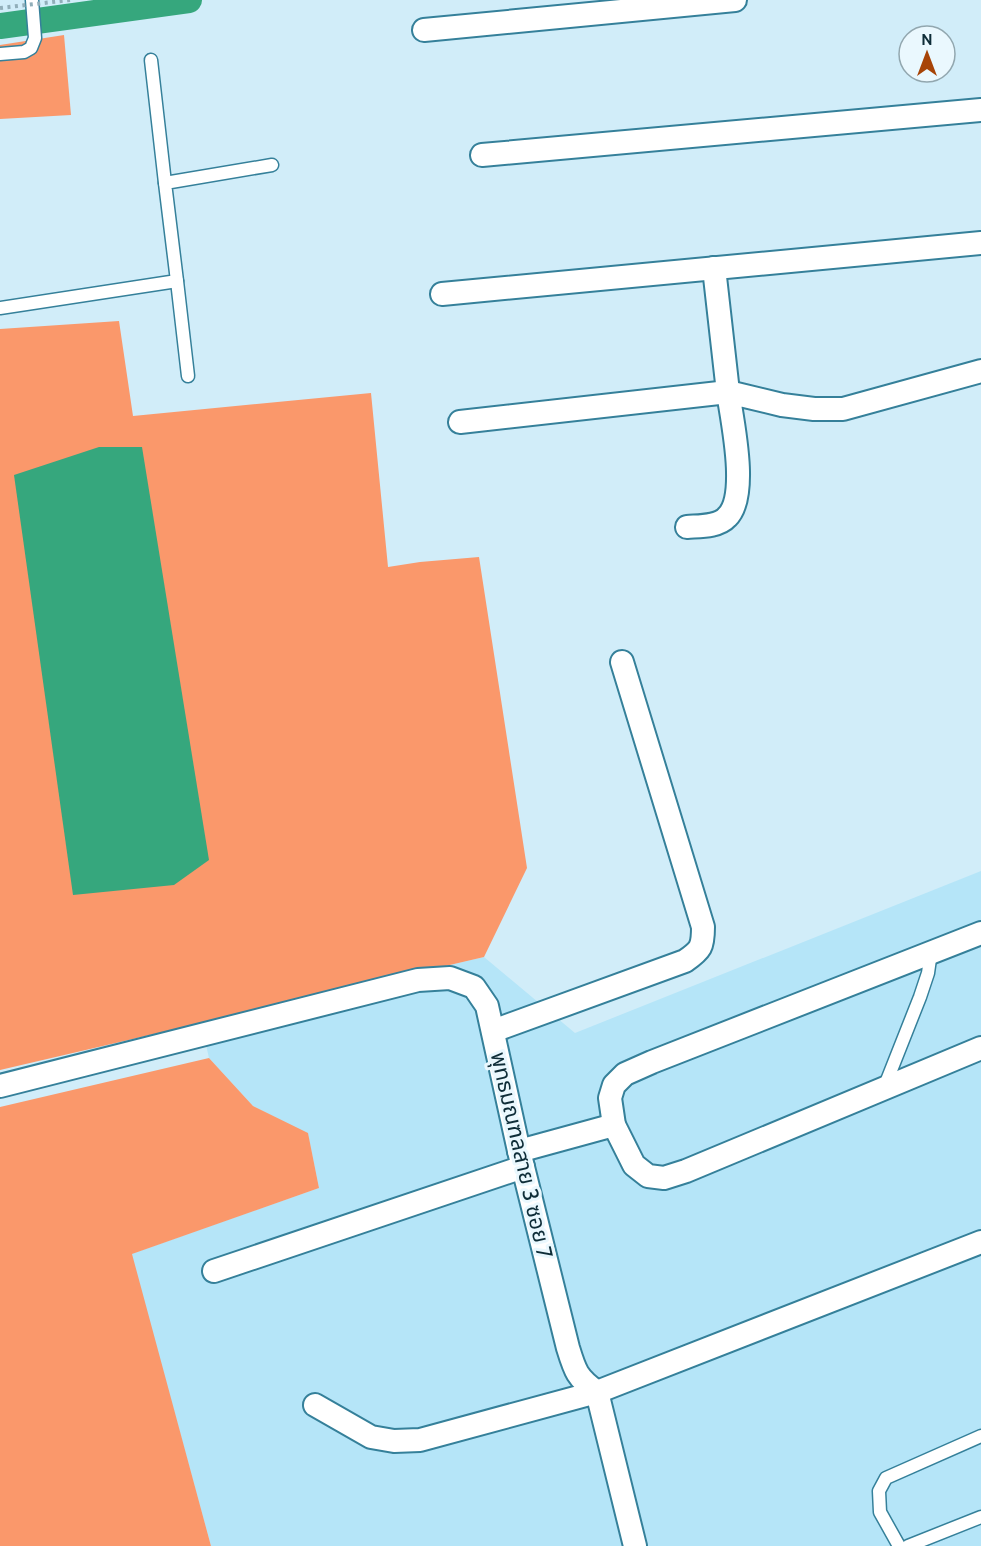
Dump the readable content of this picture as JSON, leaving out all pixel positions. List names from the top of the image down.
{
  "streets": {
    "street": ["พุทธมณฑลสาย 3 ซอย 7"]
  },
  "north": "top"
}
